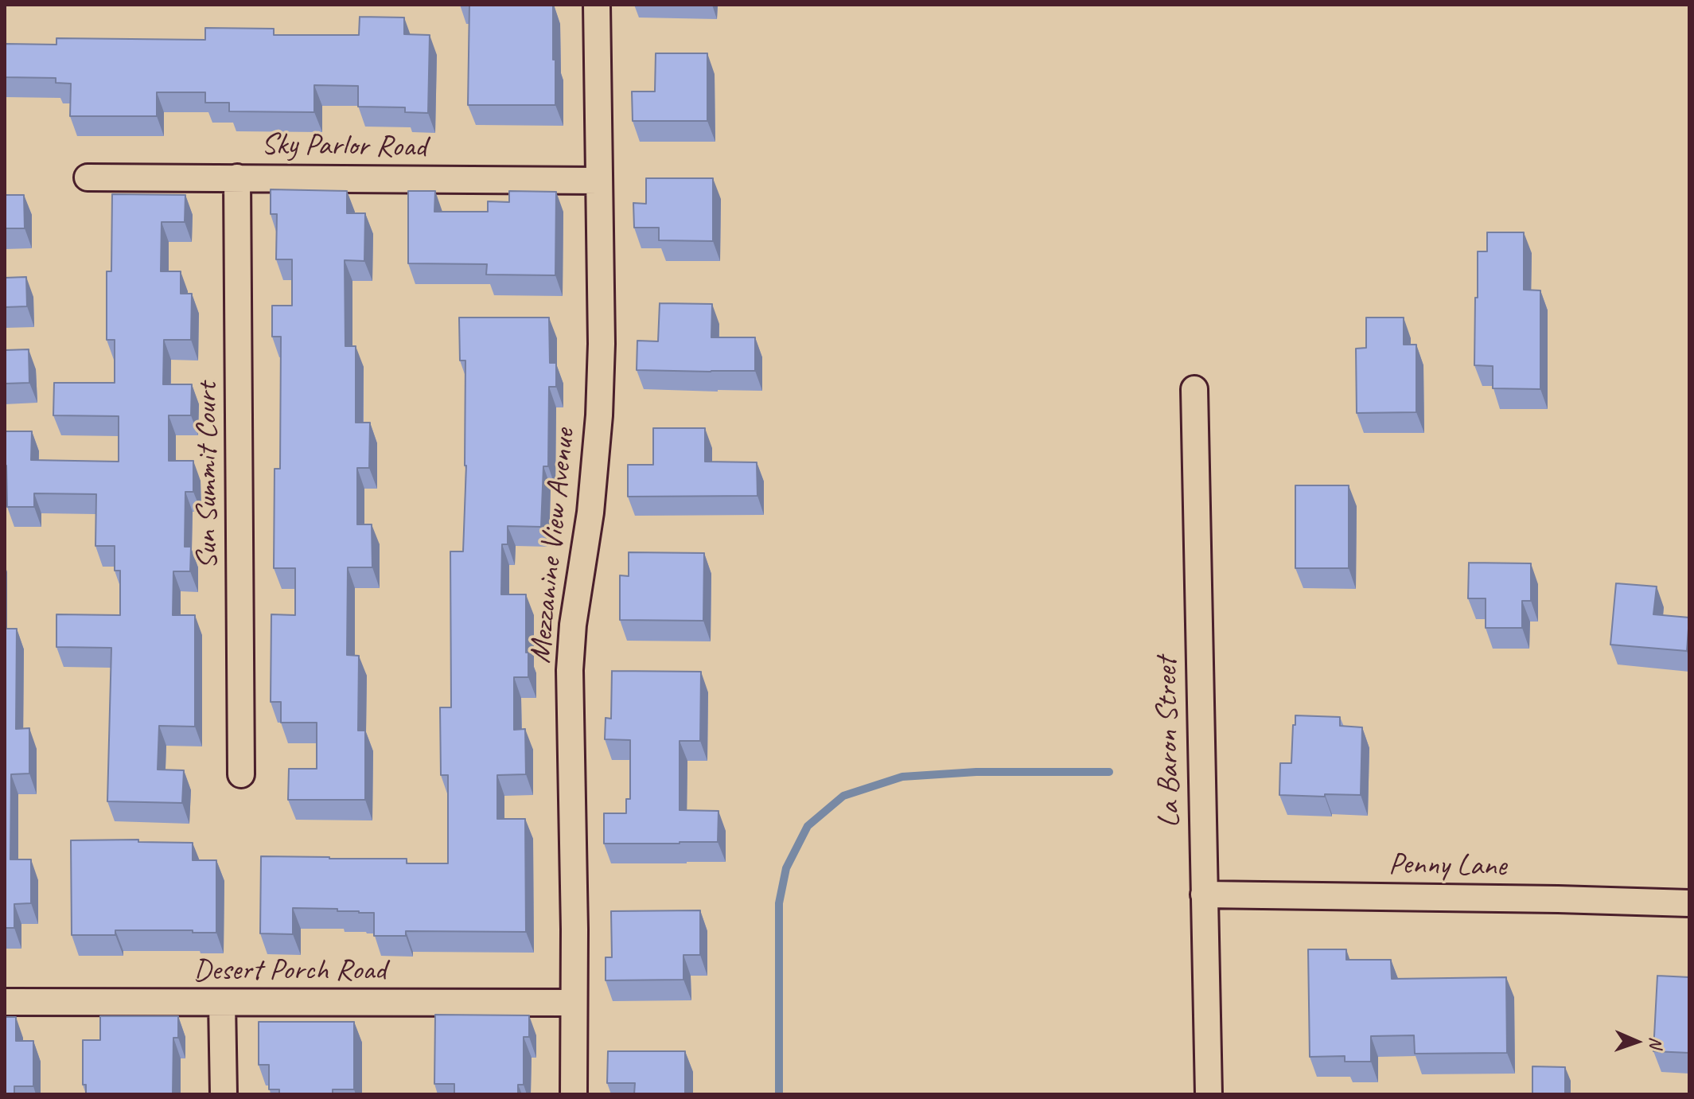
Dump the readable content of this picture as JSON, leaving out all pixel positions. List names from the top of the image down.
{
  "streets": {
    "street": [
      "Sky Parlor Road",
      "Sun Summit Court",
      "Mezzanine View Avenue",
      "La Baron Street",
      "Penny Lane",
      "Desert Porch Road"
    ]
  },
  "crossings": [
    ["Sky Parlor Road", "Sun Summit Court"],
    ["Sky Parlor Road", "Mezzanine View Avenue"],
    ["Mezzanine View Avenue", "Desert Porch Road"],
    ["La Baron Street", "Penny Lane"]
  ],
  "north": "right"
}
